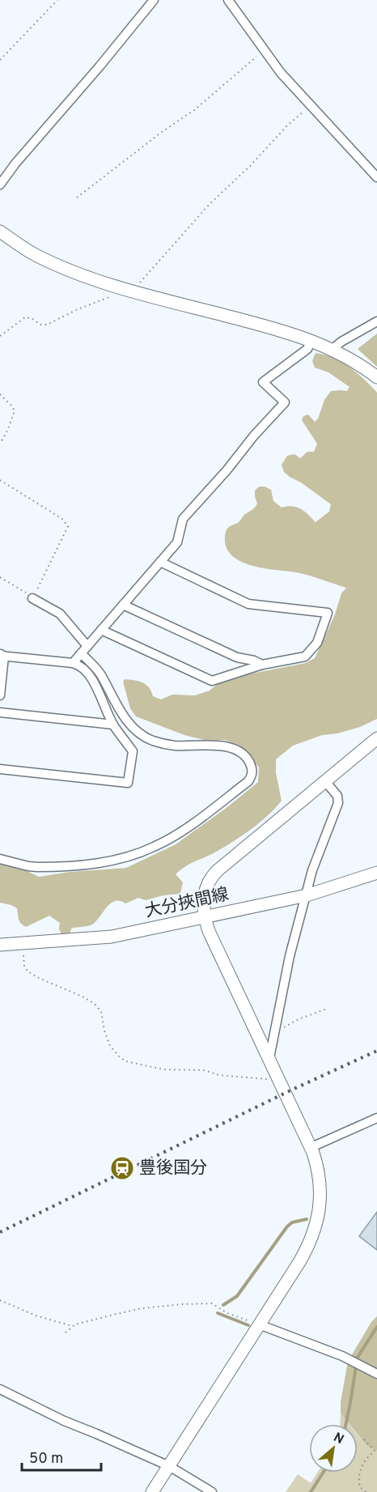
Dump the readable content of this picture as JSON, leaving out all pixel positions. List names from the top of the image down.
{
  "streets": {
    "street": ["大分挾間線"]
  },
  "places": {
    "station": ["豊後国分"]
  },
  "scale_bar": "50 m",
  "north": "top right"
}
